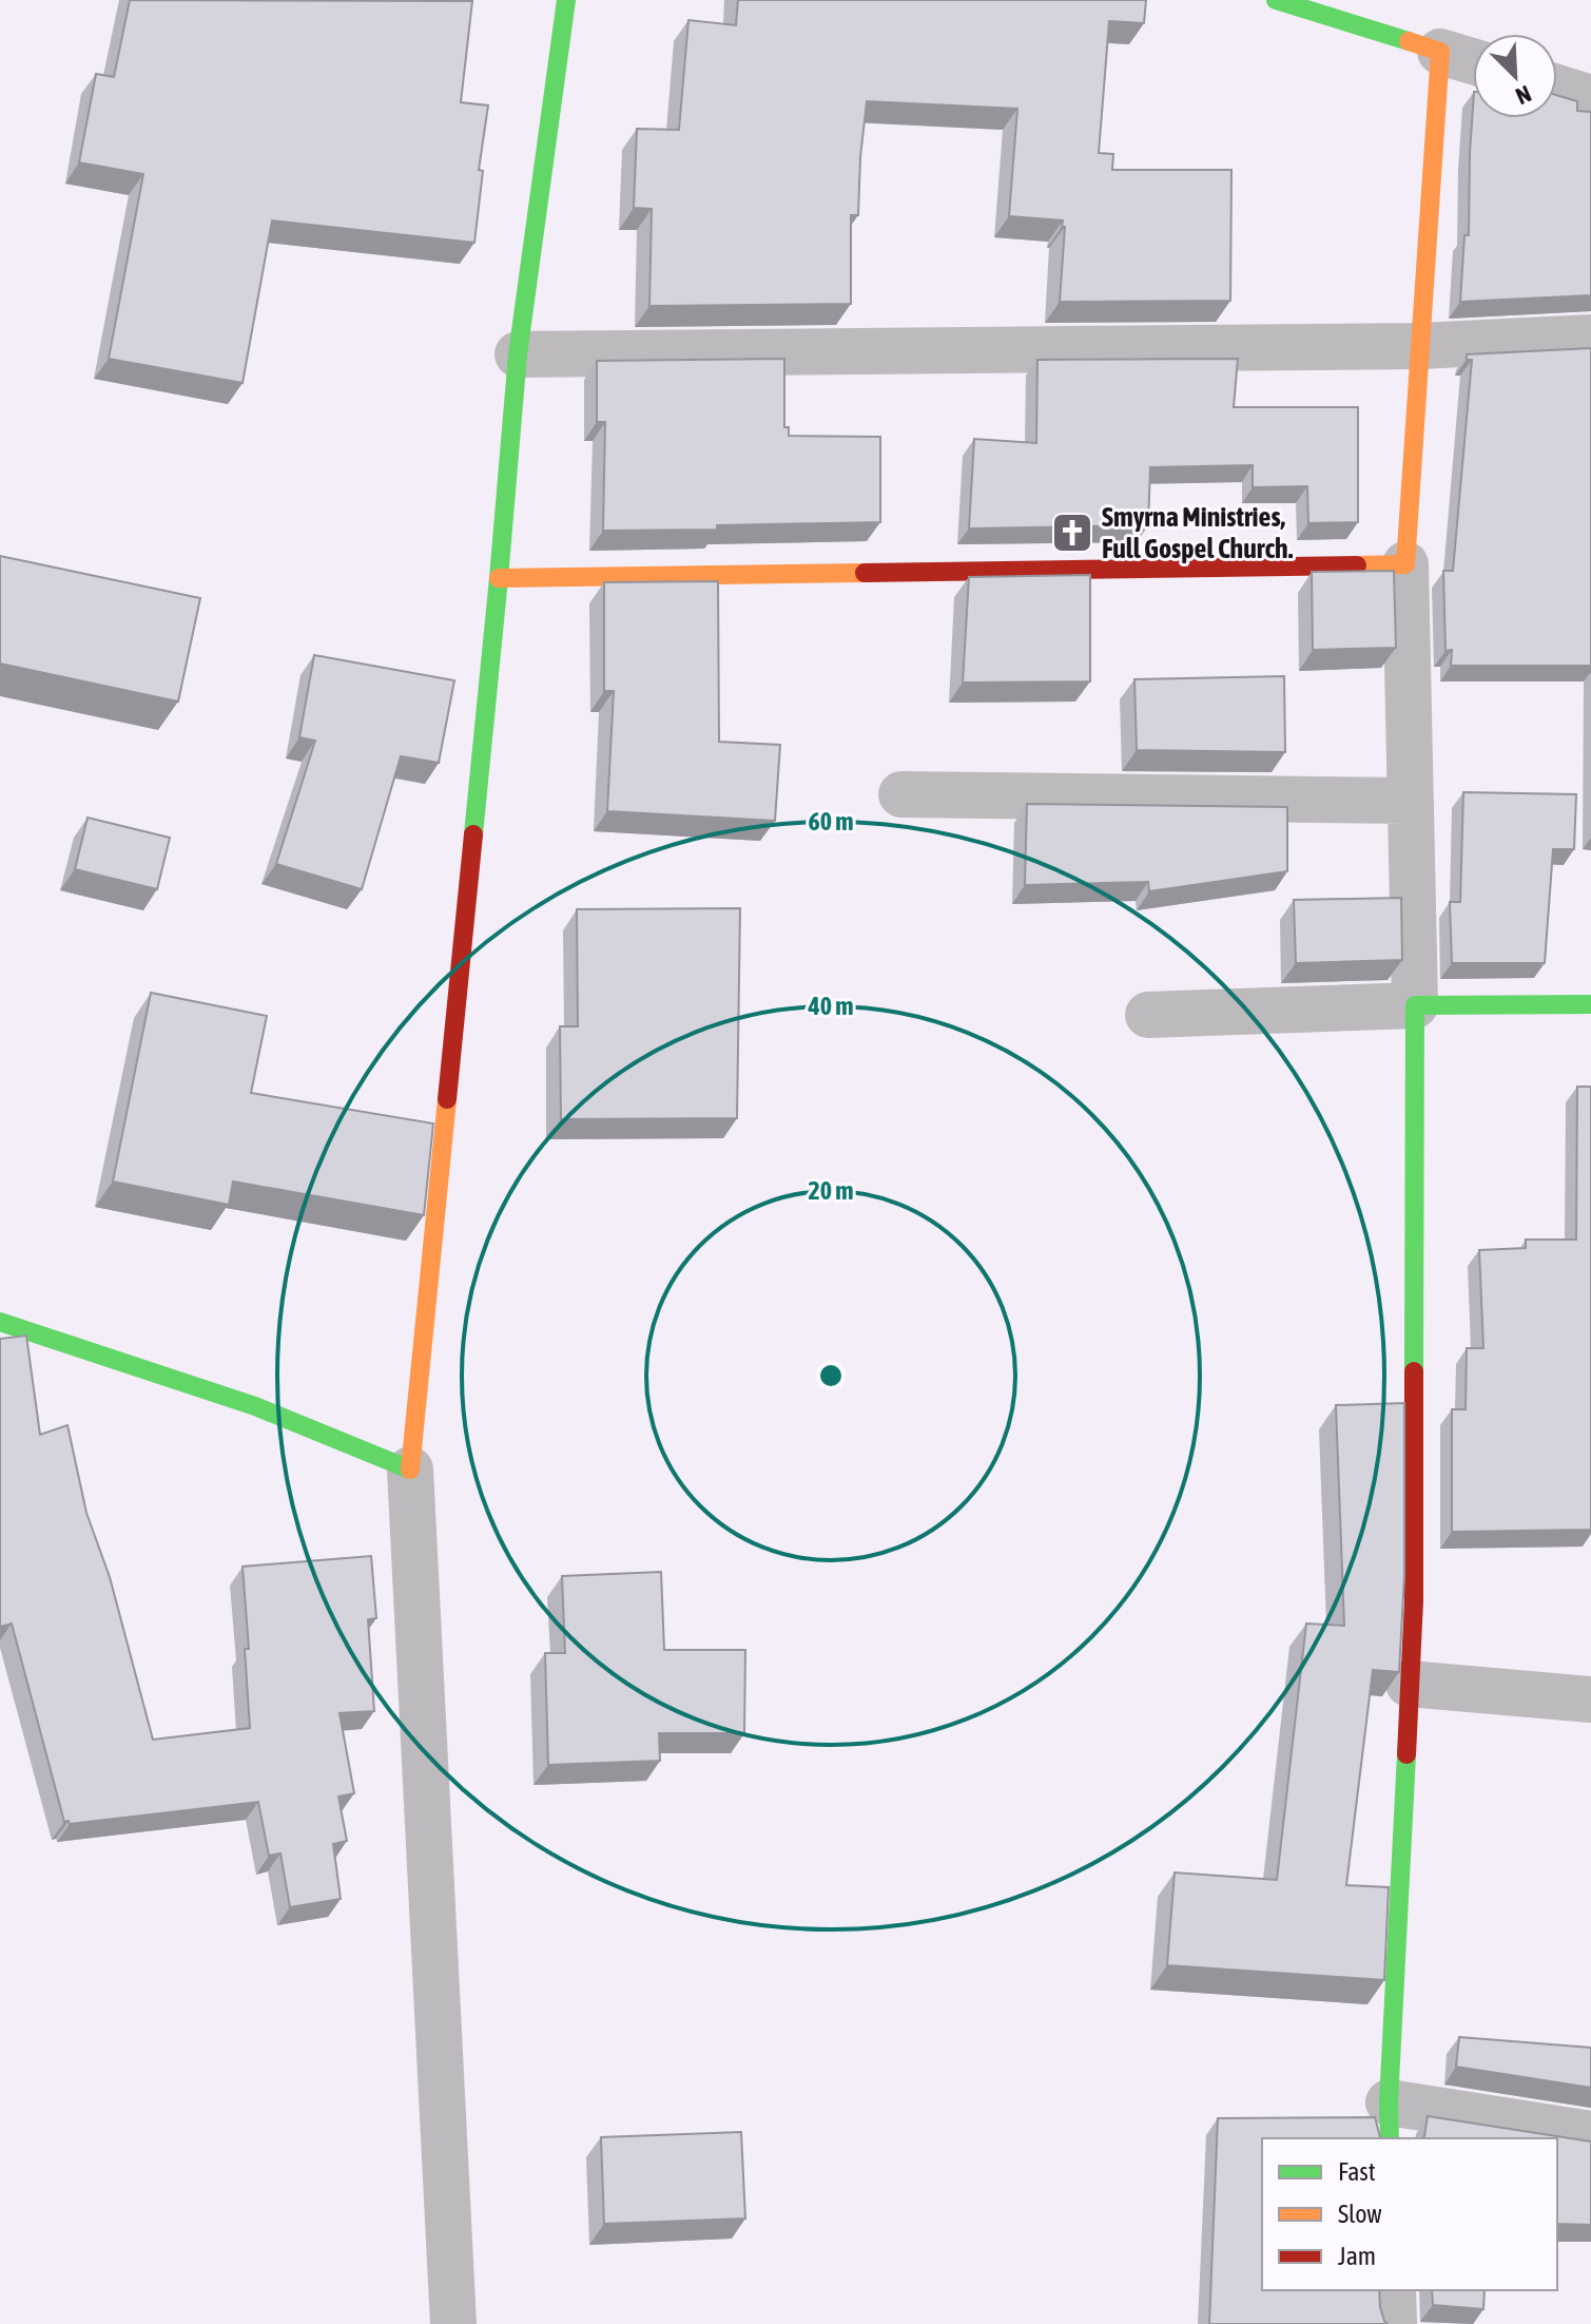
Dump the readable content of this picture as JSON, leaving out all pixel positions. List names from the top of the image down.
{
  "places": {
    "church": ["Smyrna Ministries, Full Gospel Church."]
  },
  "legend": ["Fast", "Slow", "Jam"],
  "north": "bottom right",
  "rings": ["60 m", "40 m", "20 m"]
}
